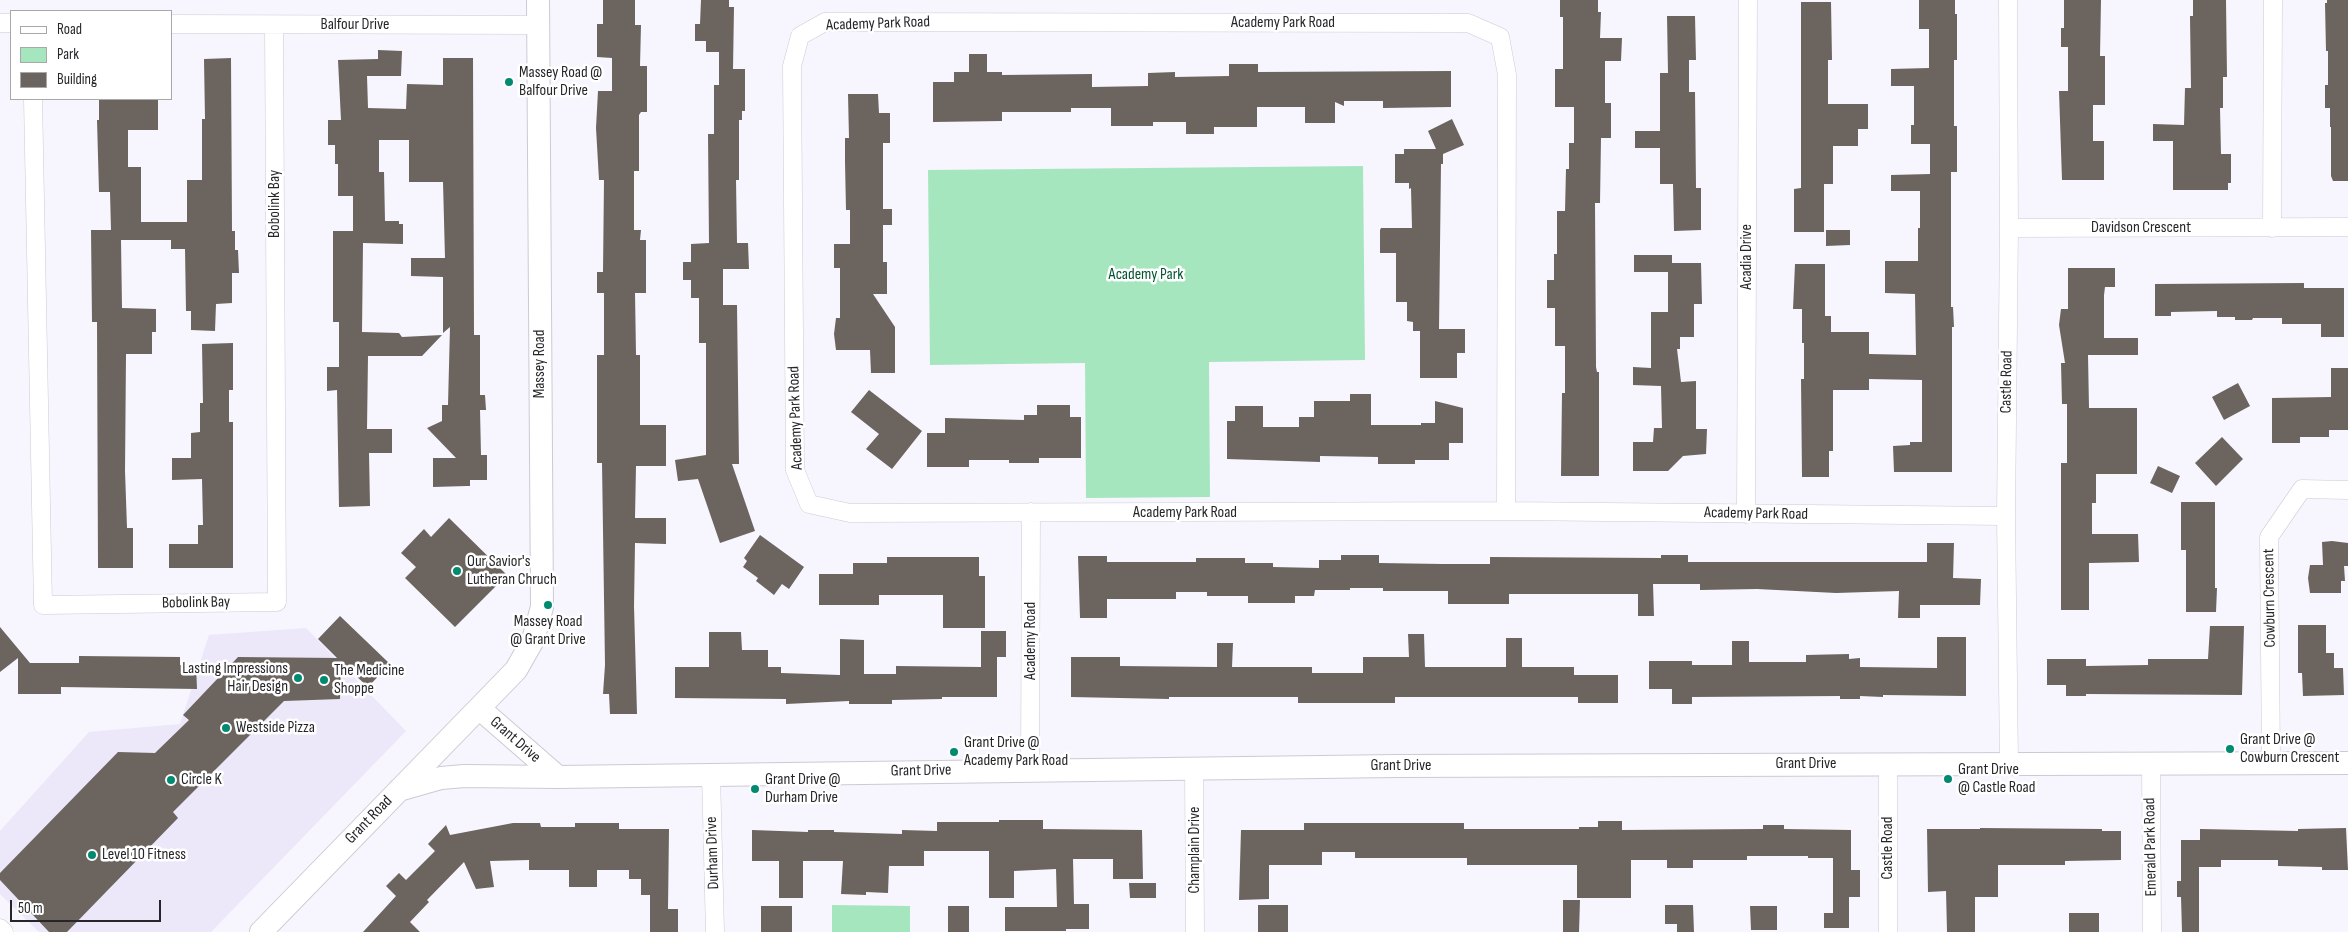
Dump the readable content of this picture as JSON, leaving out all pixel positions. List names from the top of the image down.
{
  "streets": {
    "street": [
      "Academy Park Road",
      "Balfour Drive",
      "Bobolink Bay",
      "Davidson Crescent",
      "Acadia Drive",
      "Massey Road",
      "Castle Road",
      "Cowburn Crescent",
      "Academy Road",
      "Grant Drive",
      "Grant Road",
      "Emerald Park Road",
      "Champlain Drive",
      "Durham Drive"
    ]
  },
  "crossings": [
    ["Academy Park Road", "Acadia Drive"],
    ["Academy Park Road", "Castle Road"],
    ["Academy Park Road", "Academy Road"],
    ["Balfour Drive", "Bobolink Bay"],
    ["Balfour Drive", "Massey Road"],
    ["Davidson Crescent", "Castle Road"],
    ["Massey Road", "Grant Drive"],
    ["Massey Road", "Grant Road"],
    ["Castle Road", "Grant Drive"],
    ["Cowburn Crescent", "Grant Drive"],
    ["Academy Road", "Grant Drive"],
    ["Grant Drive", "Grant Road"],
    ["Grant Drive", "Emerald Park Road"],
    ["Grant Drive", "Champlain Drive"],
    ["Grant Drive", "Durham Drive"]
  ],
  "parks": ["Academy Park"],
  "places": [
    "Massey Road @ Balfour Drive",
    "Our Savior's Lutheran Chruch",
    "Massey Road @ Grant Drive",
    "Lasting Impressions Hair Design",
    "The Medicine Shoppe",
    "Westside Pizza",
    "Grant Drive @ Cowburn Crescent",
    "Grant Drive @ Academy Park Road",
    "Grant Drive @ Castle Road",
    "Circle K",
    "Grant Drive @ Durham Drive",
    "Level 10 Fitness"
  ],
  "legend": ["Road", "Park", "Building"],
  "scale_bar": "50 m"
}
